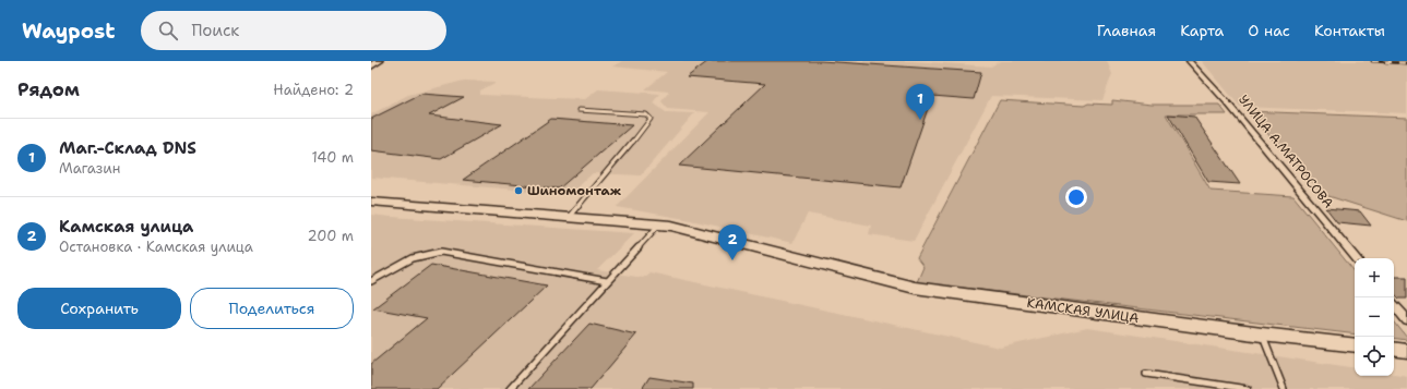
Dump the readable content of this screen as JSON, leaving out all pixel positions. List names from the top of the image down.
{
  "streets": {
    "main road": ["КАМСКАЯ УЛИЦА"],
    "street": ["УЛИЦА А.МАТРОСОВА"]
  },
  "places": ["Шиномонтаж"],
  "page": {
    "header": "Waypost",
    "search": "Поиск",
    "nav": [
      "Главная",
      "Карта",
      "О нас",
      "Контакты"
    ],
    "heading": ["Рядом", "Найдено: 2"],
    "pins": ["1", "2"],
    "list": [
      {
        "mark": "1",
        "name": "Маг.-Склад DNS",
        "note": "Магазин",
        "value": "140 m"
      },
      {
        "mark": "2",
        "name": "Камская улица",
        "note": "Остановка · Камская улица",
        "value": "200 m"
      }
    ],
    "map_buttons": ["+", "−"],
    "buttons": ["Сохранить", "Поделиться"]
  }
}
